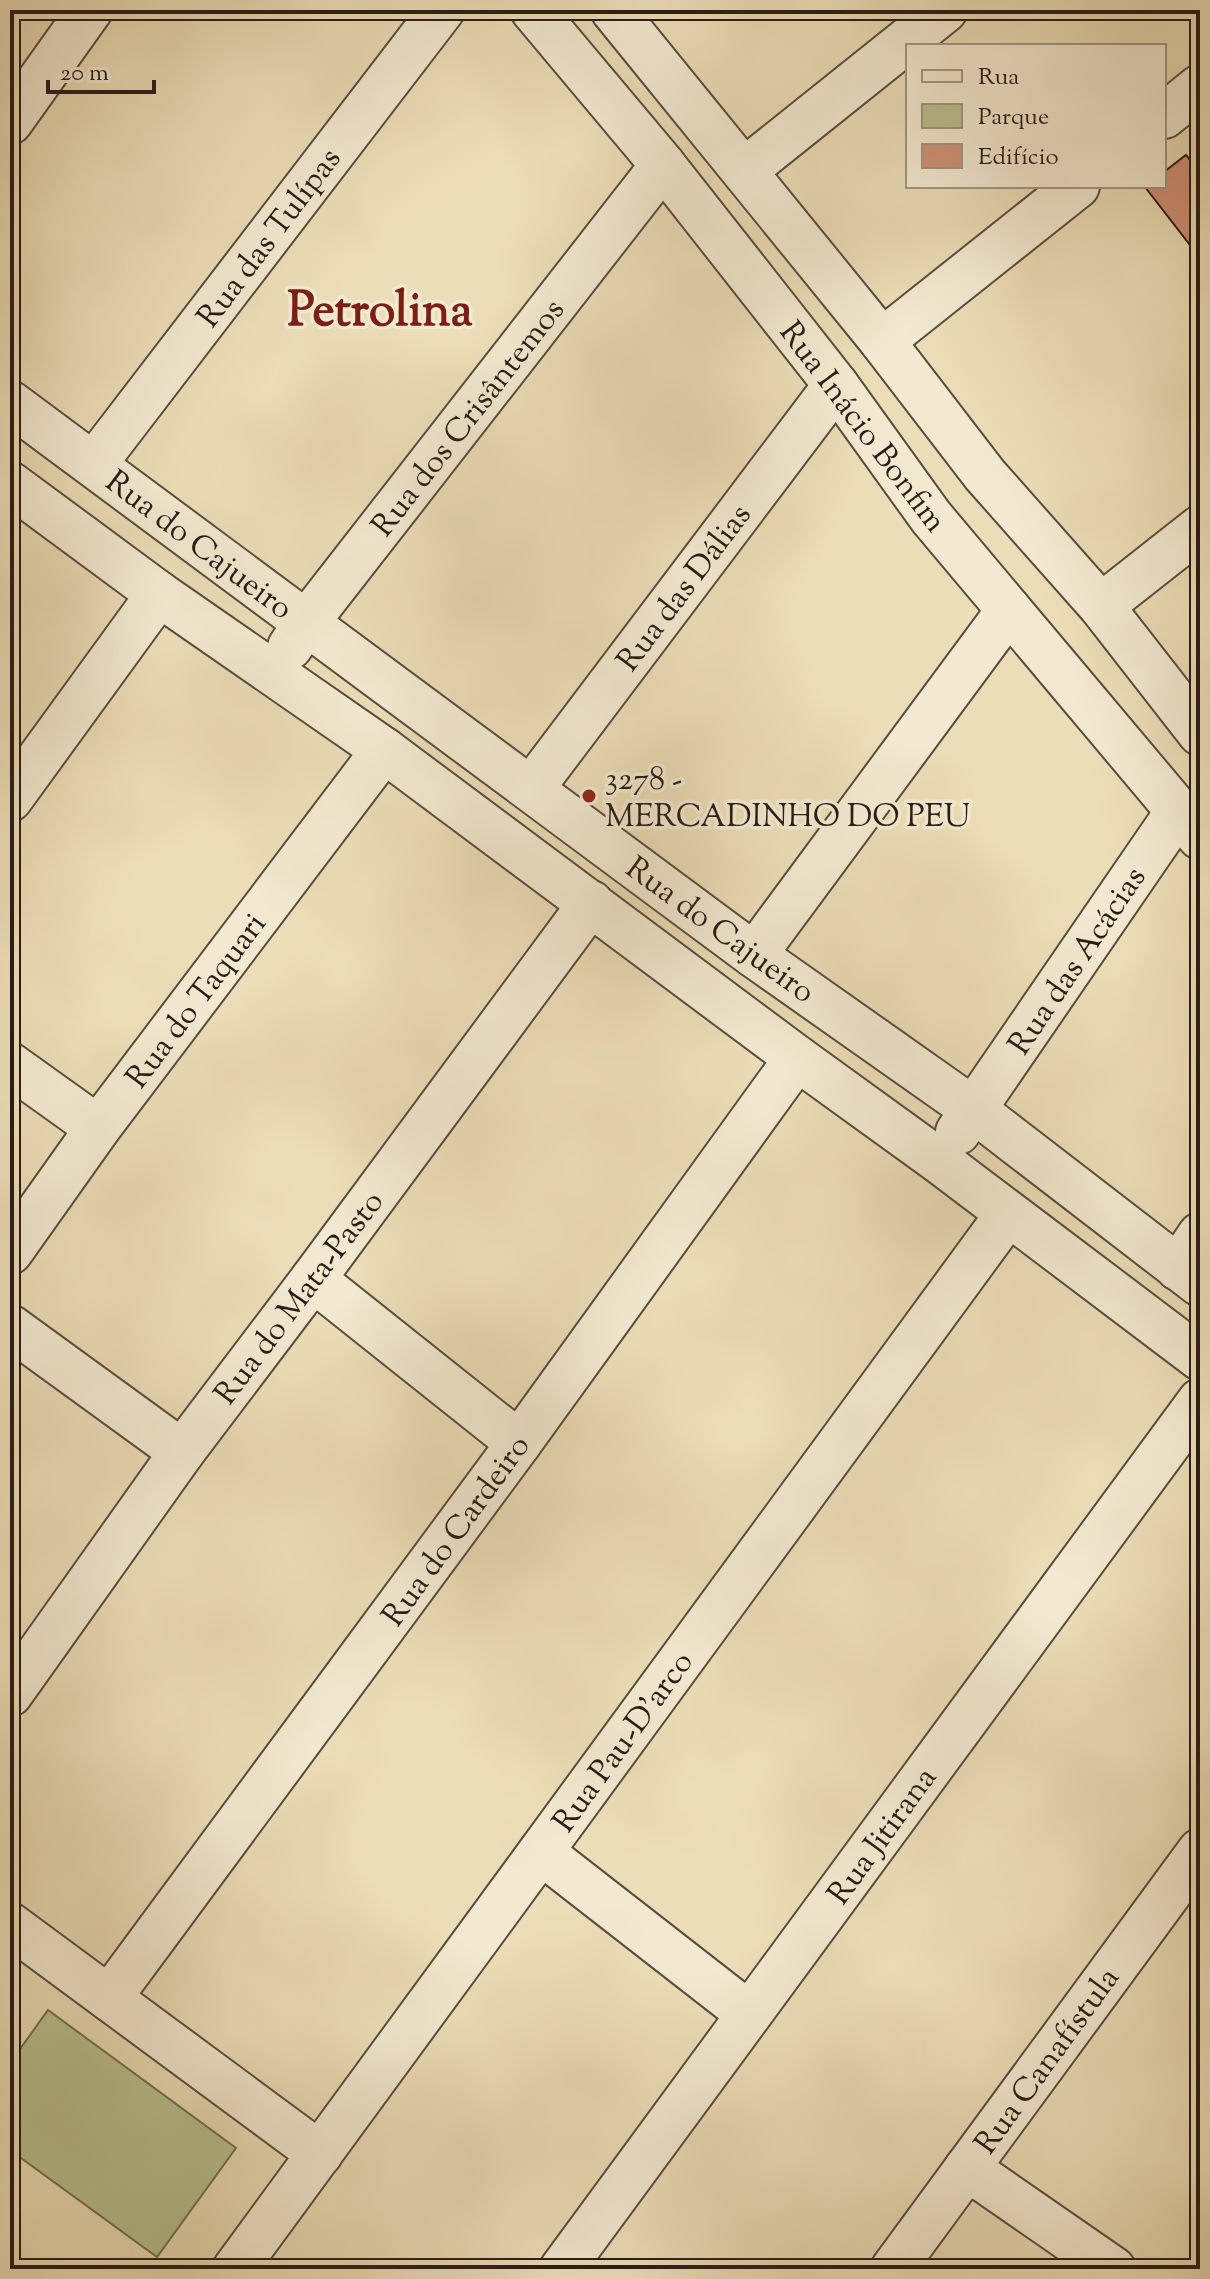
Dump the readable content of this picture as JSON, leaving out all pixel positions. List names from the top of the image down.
{
  "streets": {
    "street": [
      "Rua das Tulípas",
      "Rua dos Crisântemos",
      "Rua Inácio Bonfim",
      "Rua do Cajueiro",
      "Rua das Dálias",
      "Rua das Acácias",
      "Rua do Taquari",
      "Rua do Mata-Pasto",
      "Rua do Cardeiro",
      "Rua Pau-D'arco",
      "Rua Jitirana",
      "Rua Canafístula"
    ]
  },
  "crossings": [
    ["Rua das Tulípas", "Rua do Cajueiro"],
    ["Rua dos Crisântemos", "Rua Inácio Bonfim"],
    ["Rua dos Crisântemos", "Rua do Cajueiro"],
    ["Rua Inácio Bonfim", "Rua das Dálias"],
    ["Rua Inácio Bonfim", "Rua das Acácias"],
    ["Rua do Cajueiro", "Rua das Dálias"],
    ["Rua do Cajueiro", "Rua das Acácias"],
    ["Rua do Cajueiro", "Rua do Taquari"],
    ["Rua do Cajueiro", "Rua do Mata-Pasto"],
    ["Rua do Cajueiro", "Rua do Cardeiro"],
    ["Rua do Cajueiro", "Rua Pau-D'arco"]
  ],
  "districts": ["Petrolina"],
  "places": ["3278 - MERCADINHO DO PEU"],
  "legend": ["Rua", "Parque", "Edifício"],
  "scale_bar": "20 m"
}
